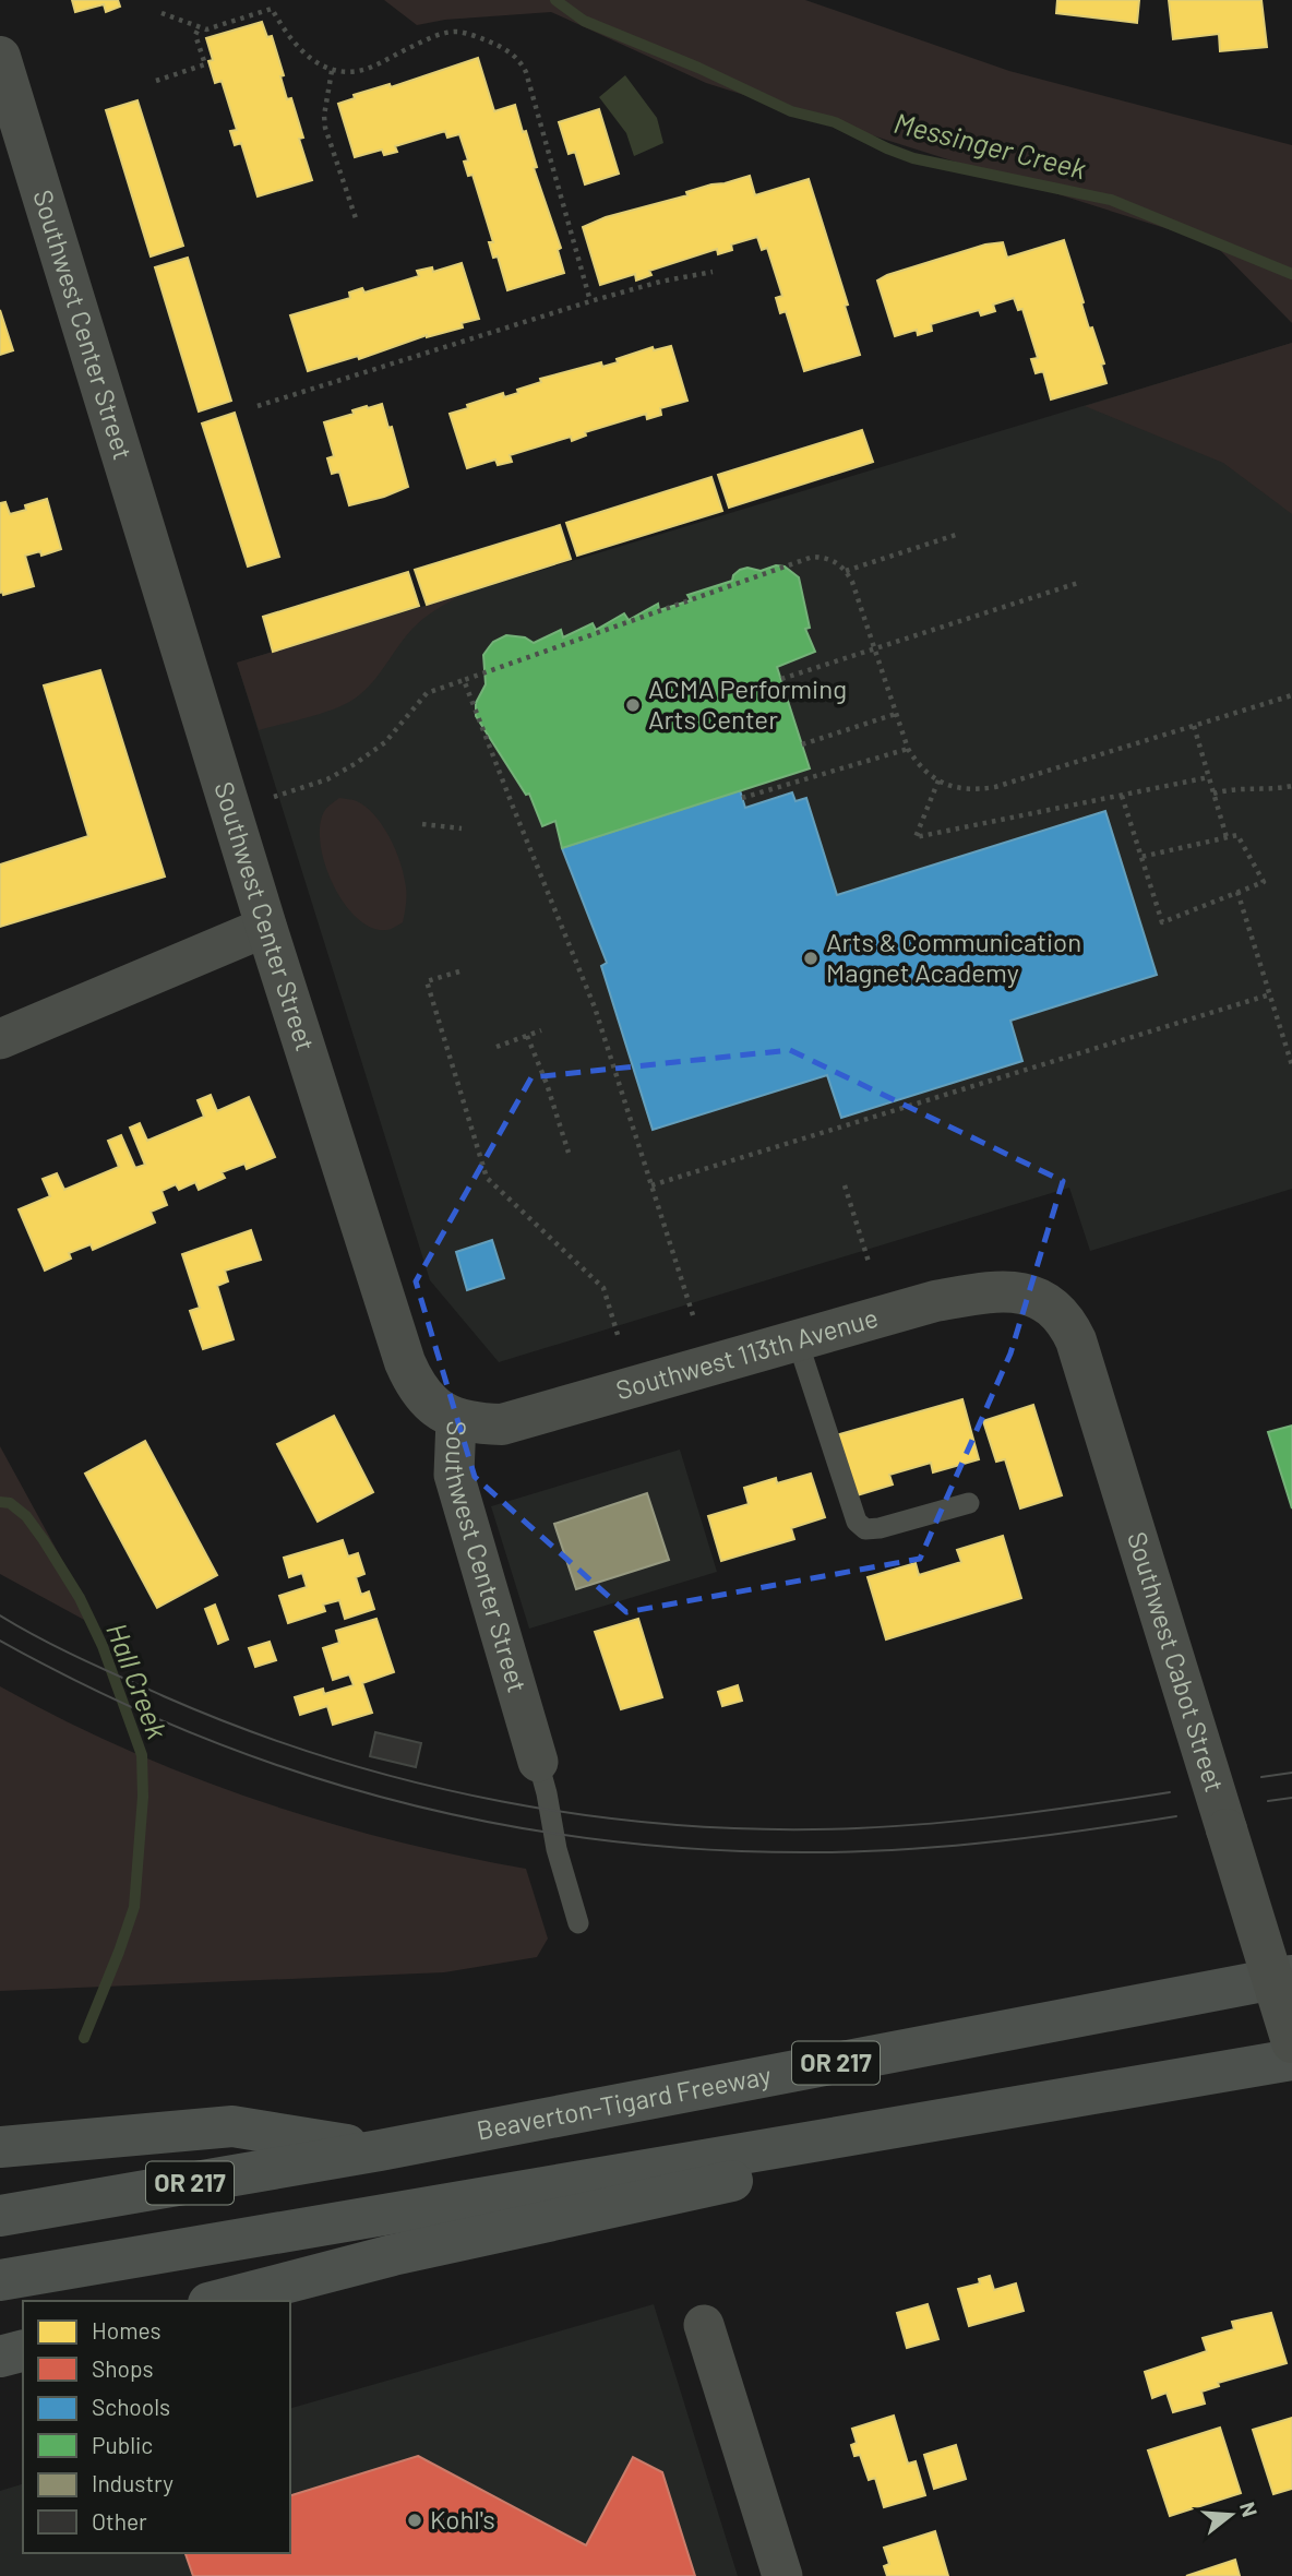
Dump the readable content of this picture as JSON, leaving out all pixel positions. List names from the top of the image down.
{
  "streets": {
    "highway": ["OR 217", "Beaverton-Tigard Freeway"],
    "street": ["Southwest Center Street", "Southwest 113th Avenue", "Southwest Cabot Street"]
  },
  "crossings": [
    ["Southwest Center Street", "Southwest 113th Avenue"],
    ["Southwest 113th Avenue", "Southwest Cabot Street"]
  ],
  "water": ["Messinger Creek", "Hall Creek"],
  "places": ["ACMA Performing Arts Center", "Arts & Communication Magnet Academy", "Kohl's"],
  "legend": [
    "Homes",
    "Shops",
    "Schools",
    "Public",
    "Industry",
    "Other"
  ],
  "north": "right"
}
